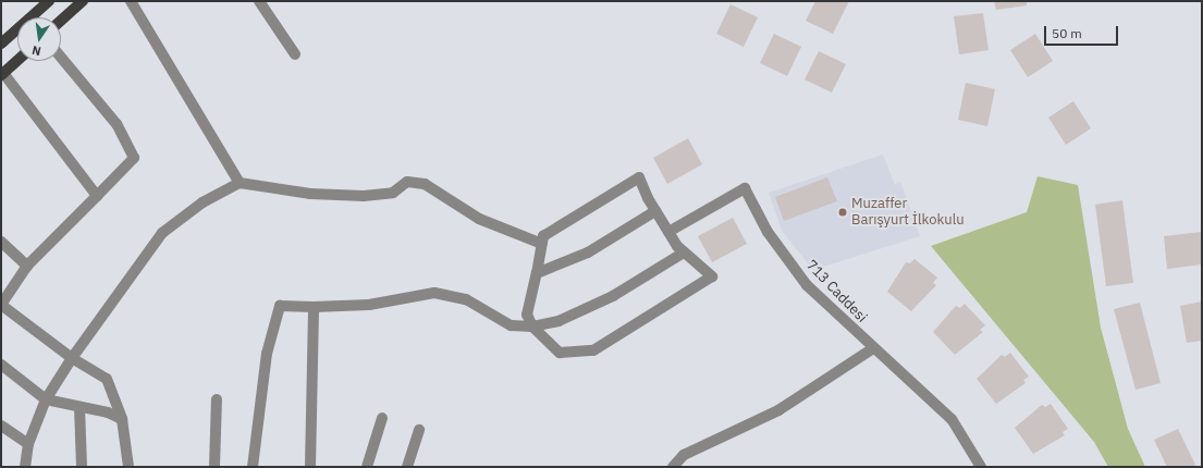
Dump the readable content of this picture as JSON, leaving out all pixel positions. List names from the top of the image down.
{
  "streets": {
    "street": ["713 Caddesi"]
  },
  "places": ["Muzaffer Barışyurt İlkokulu"],
  "scale_bar": "50 m",
  "north": "bottom"
}
